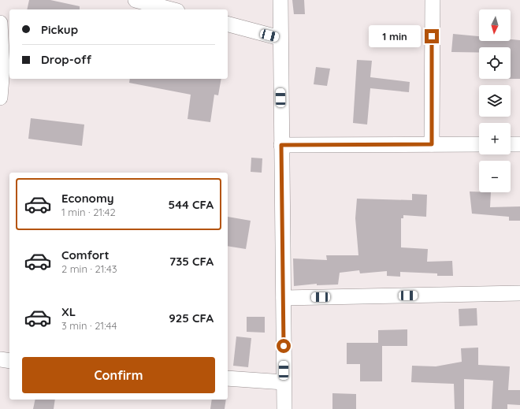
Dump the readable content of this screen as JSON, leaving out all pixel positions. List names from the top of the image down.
{
  "north": "bottom",
  "page": {
    "map_buttons": ["+", "−"],
    "banner": ["Pickup", "Drop-off"],
    "bubble": "1 min",
    "list": [
      {
        "name": "Economy",
        "note": "1 min · 21:42",
        "value": "544 CFA"
      },
      {
        "name": "Comfort",
        "note": "2 min · 21:43",
        "value": "735 CFA"
      },
      {
        "name": "XL",
        "note": "3 min · 21:44",
        "value": "925 CFA"
      }
    ],
    "buttons": "Confirm"
  }
}
